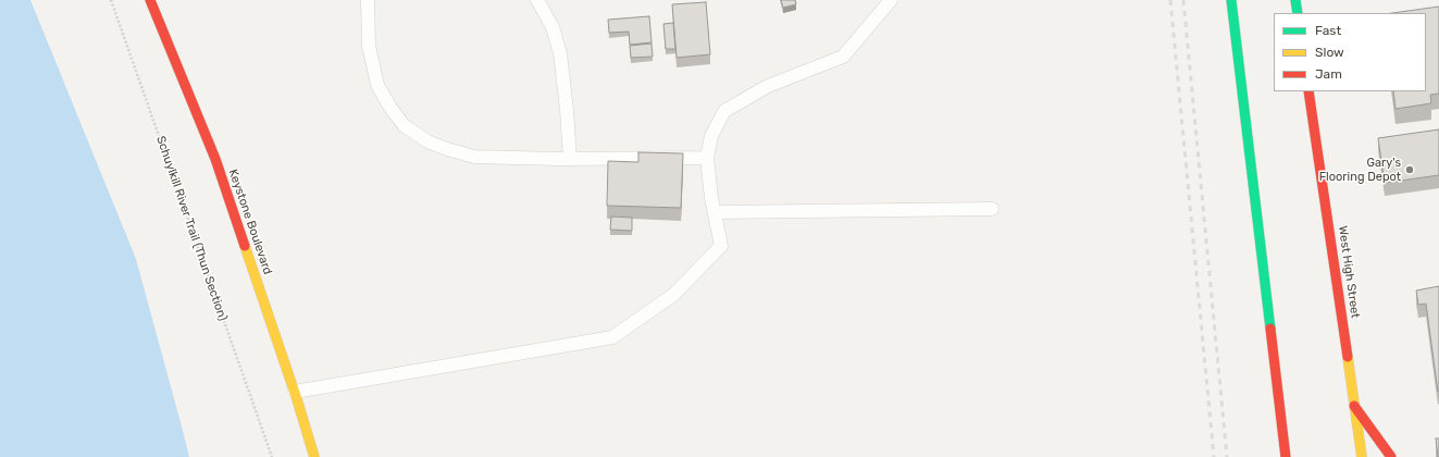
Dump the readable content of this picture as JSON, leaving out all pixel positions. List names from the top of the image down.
{
  "streets": {
    "main road": ["Keystone Boulevard", "West High Street"],
    "path": ["Schuylkill River Trail (Thun Section)"]
  },
  "places": ["Gary's Flooring Depot"],
  "legend": ["Fast", "Slow", "Jam"]
}
